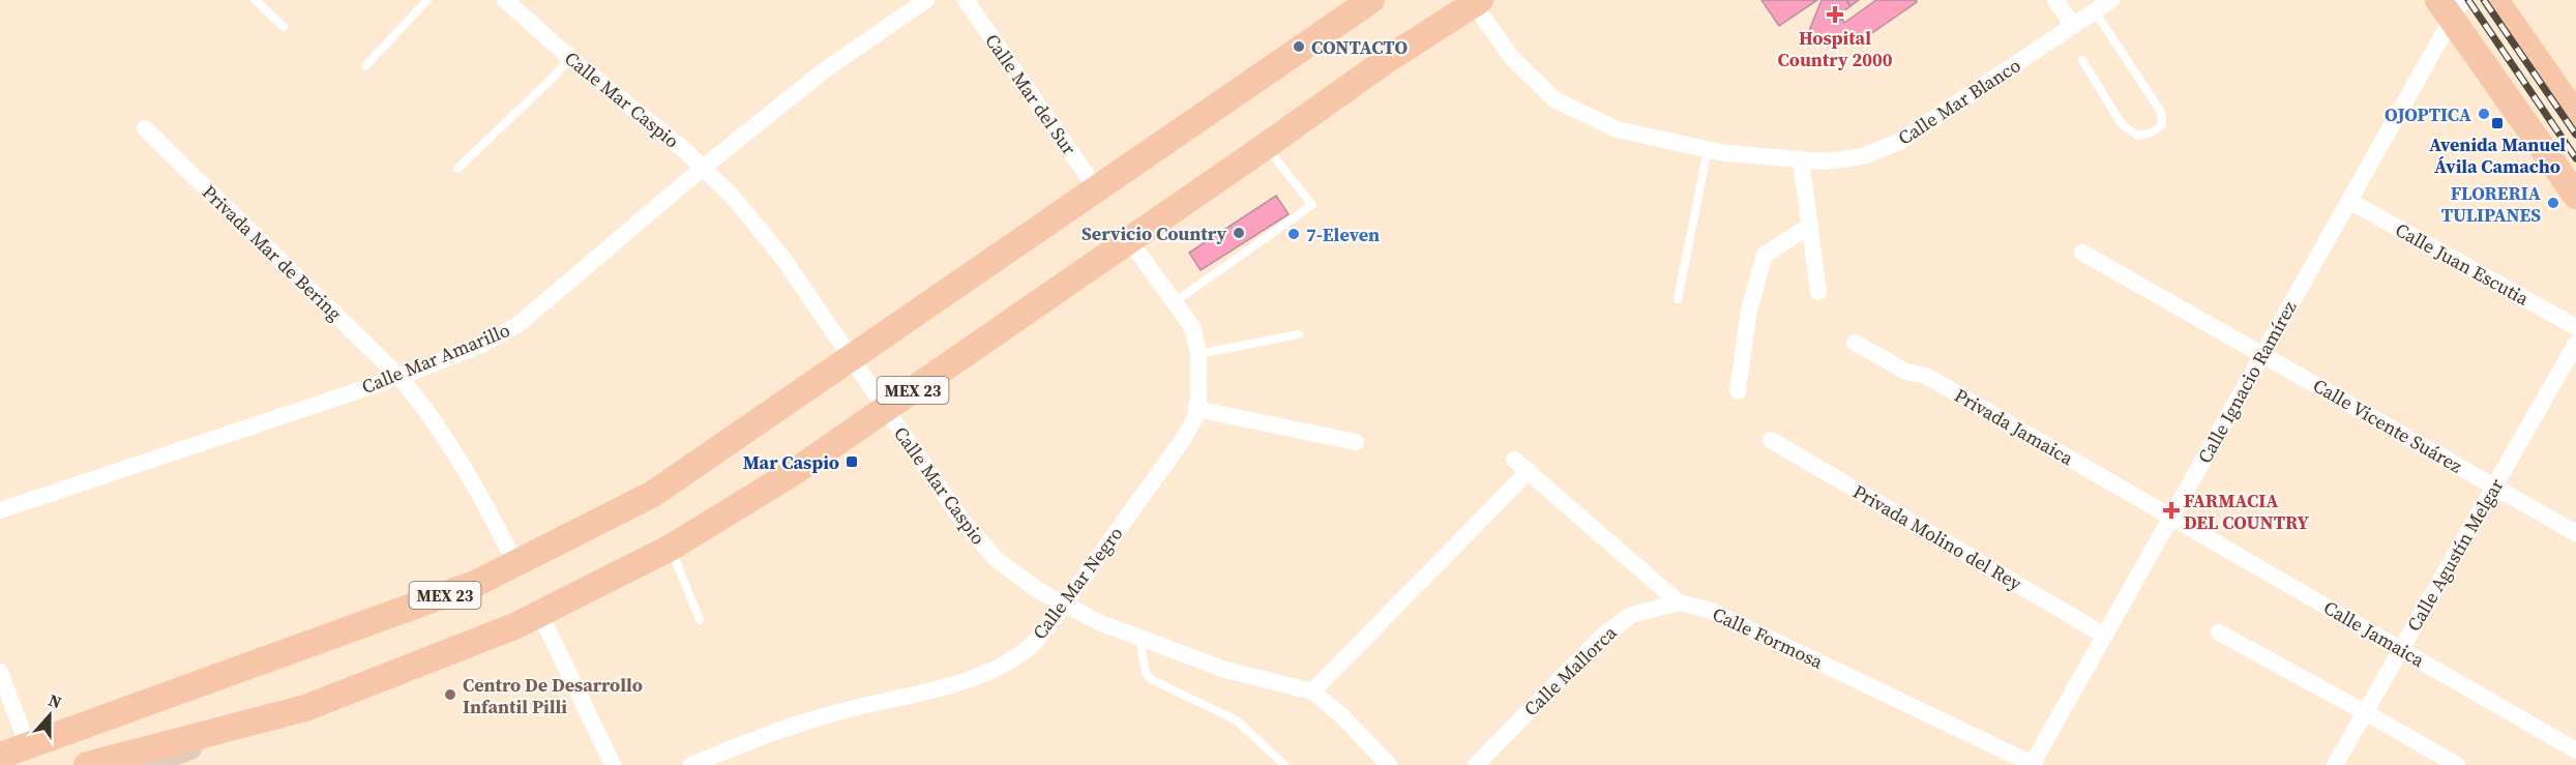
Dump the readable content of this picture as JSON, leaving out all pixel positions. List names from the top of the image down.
{
  "streets": {
    "main road": ["MEX 23"],
    "street": [
      "Calle Mar del Sur",
      "Calle Mar Caspio",
      "Calle Mar Blanco",
      "Privada Mar de Bering",
      "Calle Juan Escutia",
      "Calle Mar Amarillo",
      "Calle Ignacio Ramírez",
      "Calle Vicente Suárez",
      "Privada Jamaica",
      "Privada Molino del Rey",
      "Calle Agustín Melgar",
      "Calle Mar Negro",
      "Calle Jamaica",
      "Calle Formosa",
      "Calle Mallorca"
    ]
  },
  "crossings": [
    ["Calle Mar del Sur", "MEX 23"],
    ["Calle Mar Caspio", "Calle Mar Amarillo"],
    ["Calle Mar Caspio", "MEX 23"],
    ["Calle Mar Caspio", "Calle Mar Negro"],
    ["Calle Mar Caspio", "Calle Formosa"],
    ["Calle Mar Blanco", "MEX 23"],
    ["Privada Mar de Bering", "Calle Mar Amarillo"],
    ["Privada Mar de Bering", "MEX 23"],
    ["Calle Juan Escutia", "Calle Ignacio Ramírez"],
    ["Calle Ignacio Ramírez", "Calle Vicente Suárez"],
    ["Calle Ignacio Ramírez", "Privada Jamaica"],
    ["Calle Ignacio Ramírez", "Privada Molino del Rey"],
    ["Calle Ignacio Ramírez", "Calle Jamaica"],
    ["Calle Ignacio Ramírez", "Calle Formosa"],
    ["MEX 23", "Calle Mar Negro"],
    ["Calle Vicente Suárez", "Calle Agustín Melgar"],
    ["Privada Jamaica", "Calle Jamaica"],
    ["Calle Agustín Melgar", "Calle Jamaica"],
    ["Calle Formosa", "Calle Mallorca"]
  ],
  "places": {
    "health": ["Hospital Country 2000", "FARMACIA DEL COUNTRY"],
    "other": [
      "CONTACTO",
      "OJOPTICA",
      "FLORERIA TULIPANES",
      "Servicio Country",
      "7-Eleven",
      "Centro De Desarrollo Infantil Pilli"
    ],
    "transit": ["Avenida Manuel Ávila Camacho", "Mar Caspio"]
  },
  "north": "top"
}
